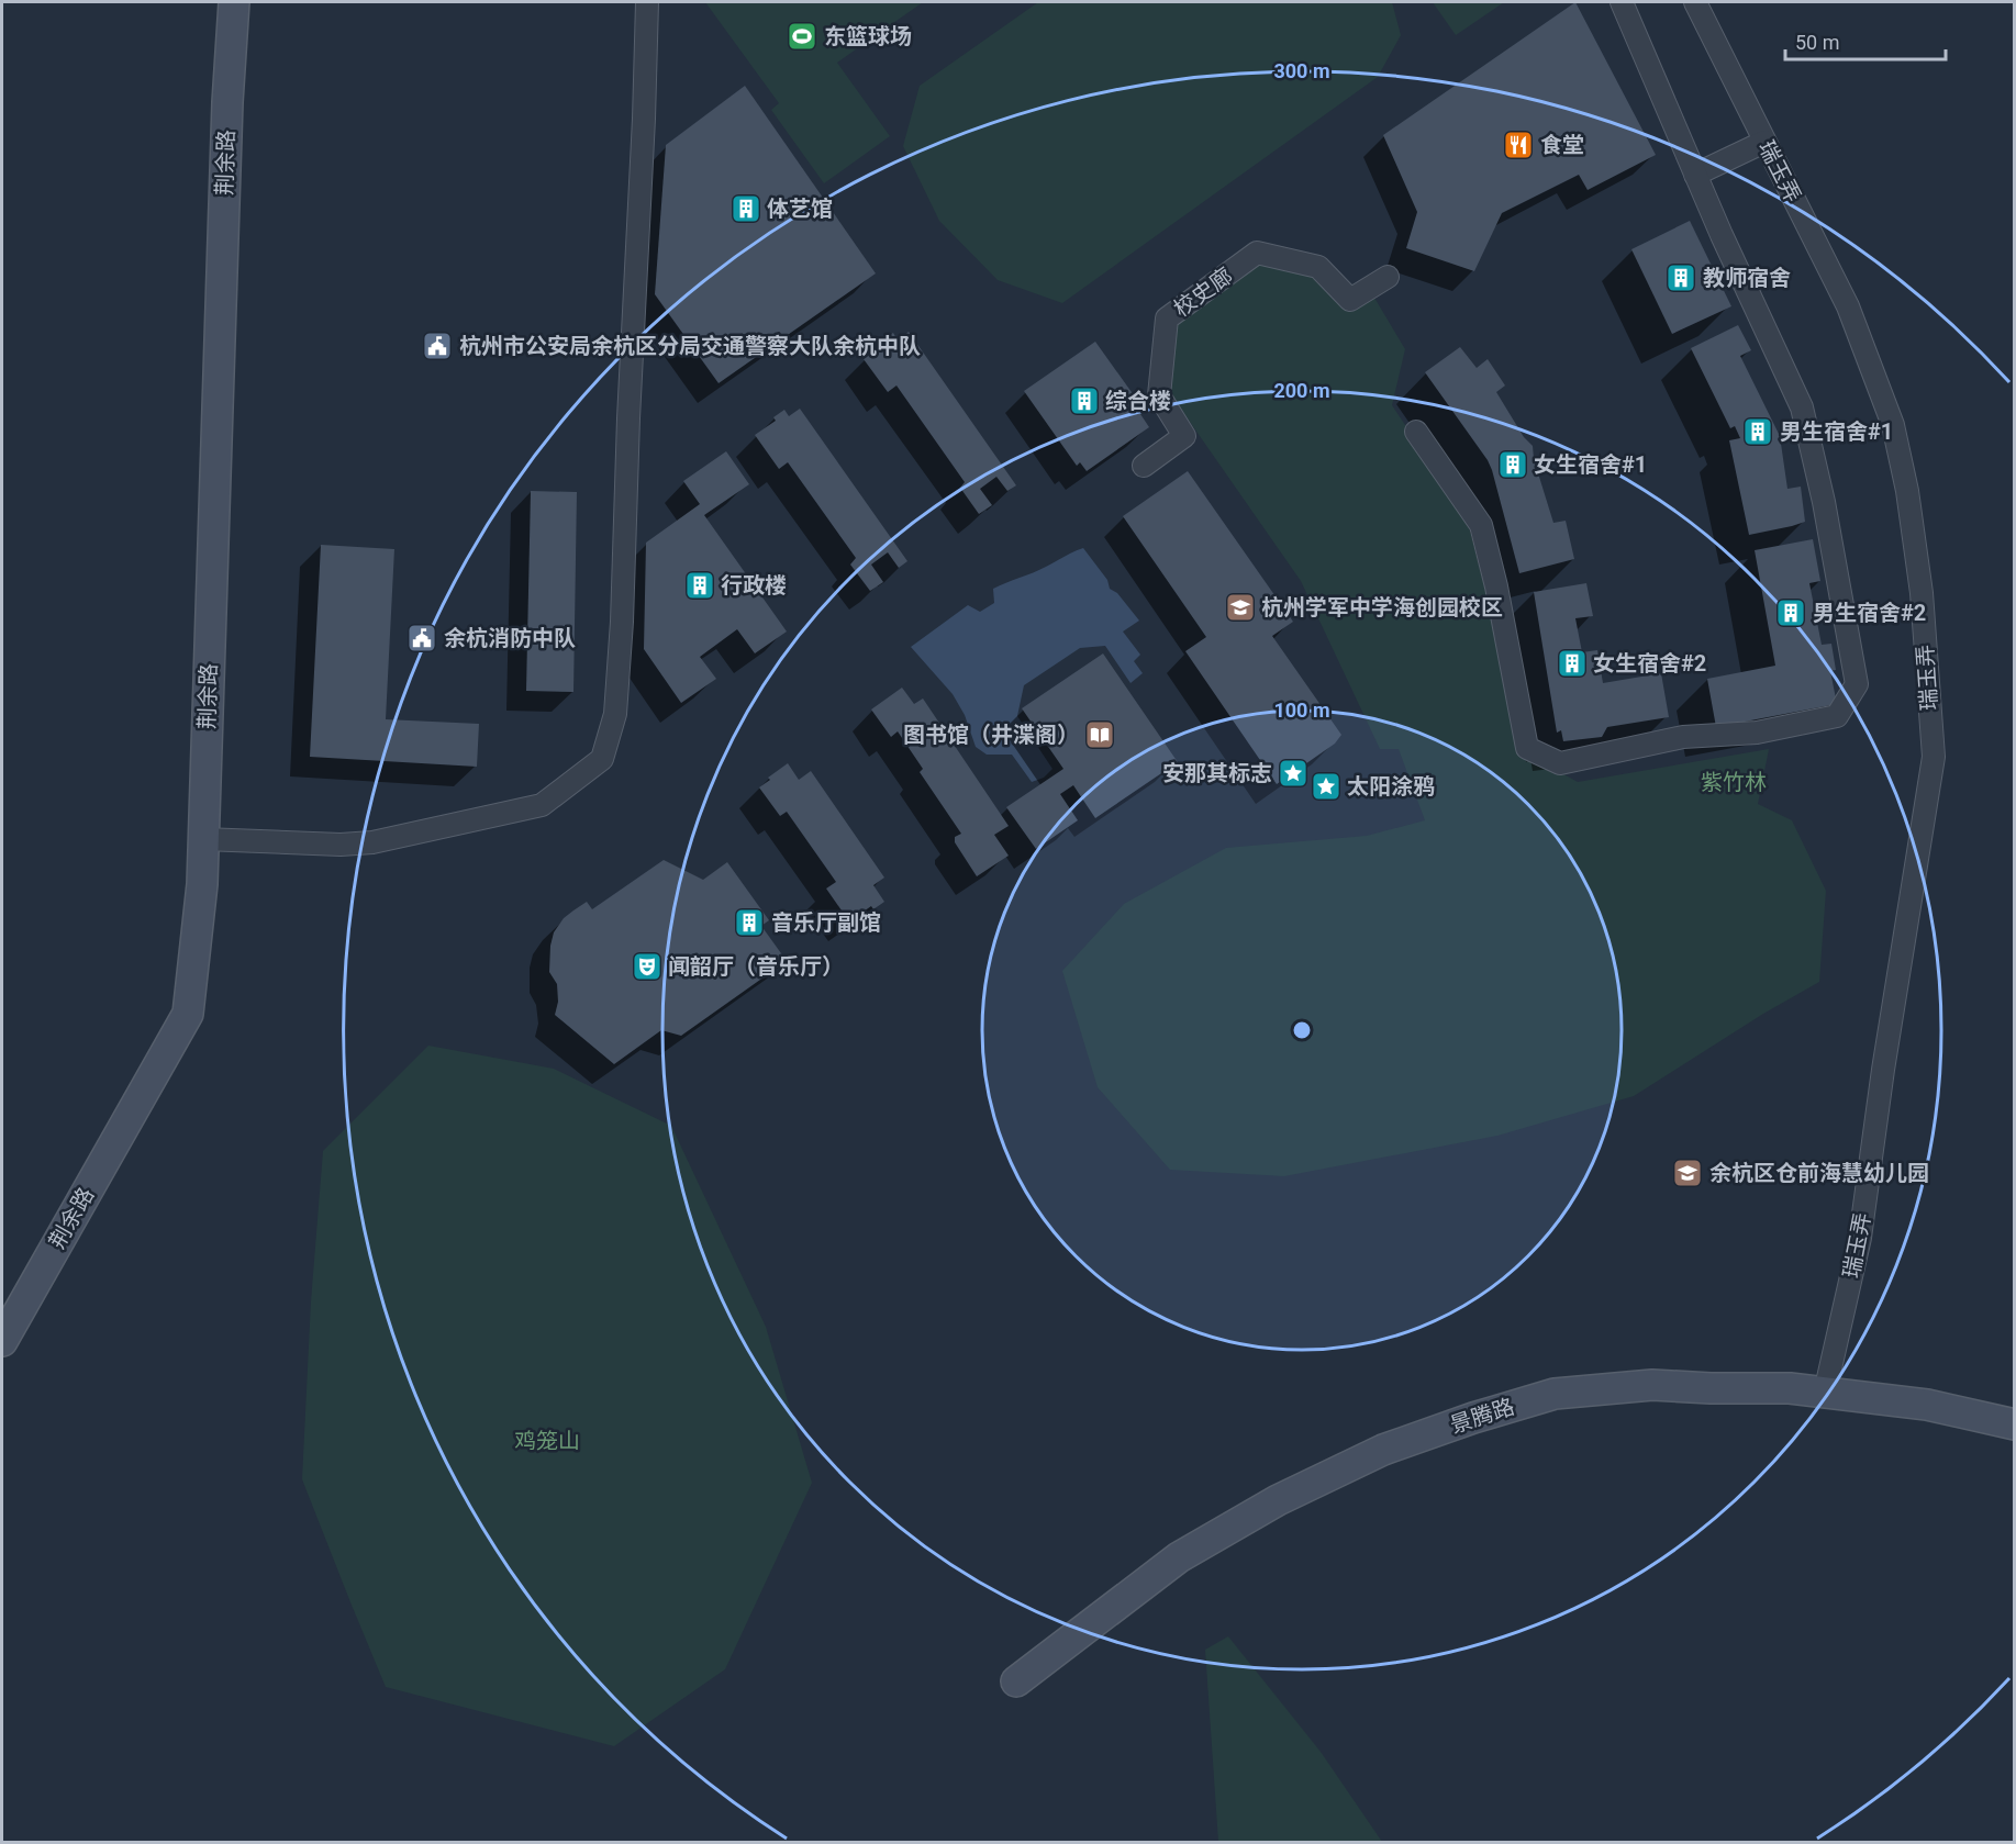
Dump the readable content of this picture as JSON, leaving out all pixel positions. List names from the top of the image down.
{
  "streets": {
    "main road": ["荆余路", "景腾路"],
    "street": ["瑞玉弄", "校史廊"]
  },
  "crossings": [
    ["瑞玉弄", "景腾路"]
  ],
  "parks": ["紫竹林", "鸡笼山"],
  "places": {
    "sports": ["东篮球场"],
    "restaurant": ["食堂"],
    "building": [
      "体艺馆",
      "教师宿舍",
      "综合楼",
      "男生宿舍#1",
      "女生宿舍#1",
      "行政楼",
      "男生宿舍#2",
      "女生宿舍#2",
      "音乐厅副馆"
    ],
    "public building": ["杭州市公安局余杭区分局交通警察大队余杭中队", "余杭消防中队"],
    "school or university": ["杭州学军中学海创园校区", "余杭区仓前海慧幼儿园"],
    "library": ["图书馆（井渫阁）"],
    "place": ["安那其标志", "太阳涂鸦"],
    "theatre": ["闻韶厅（音乐厅）"]
  },
  "scale_bar": "50 m",
  "rings": ["300 m", "200 m", "100 m"]
}
